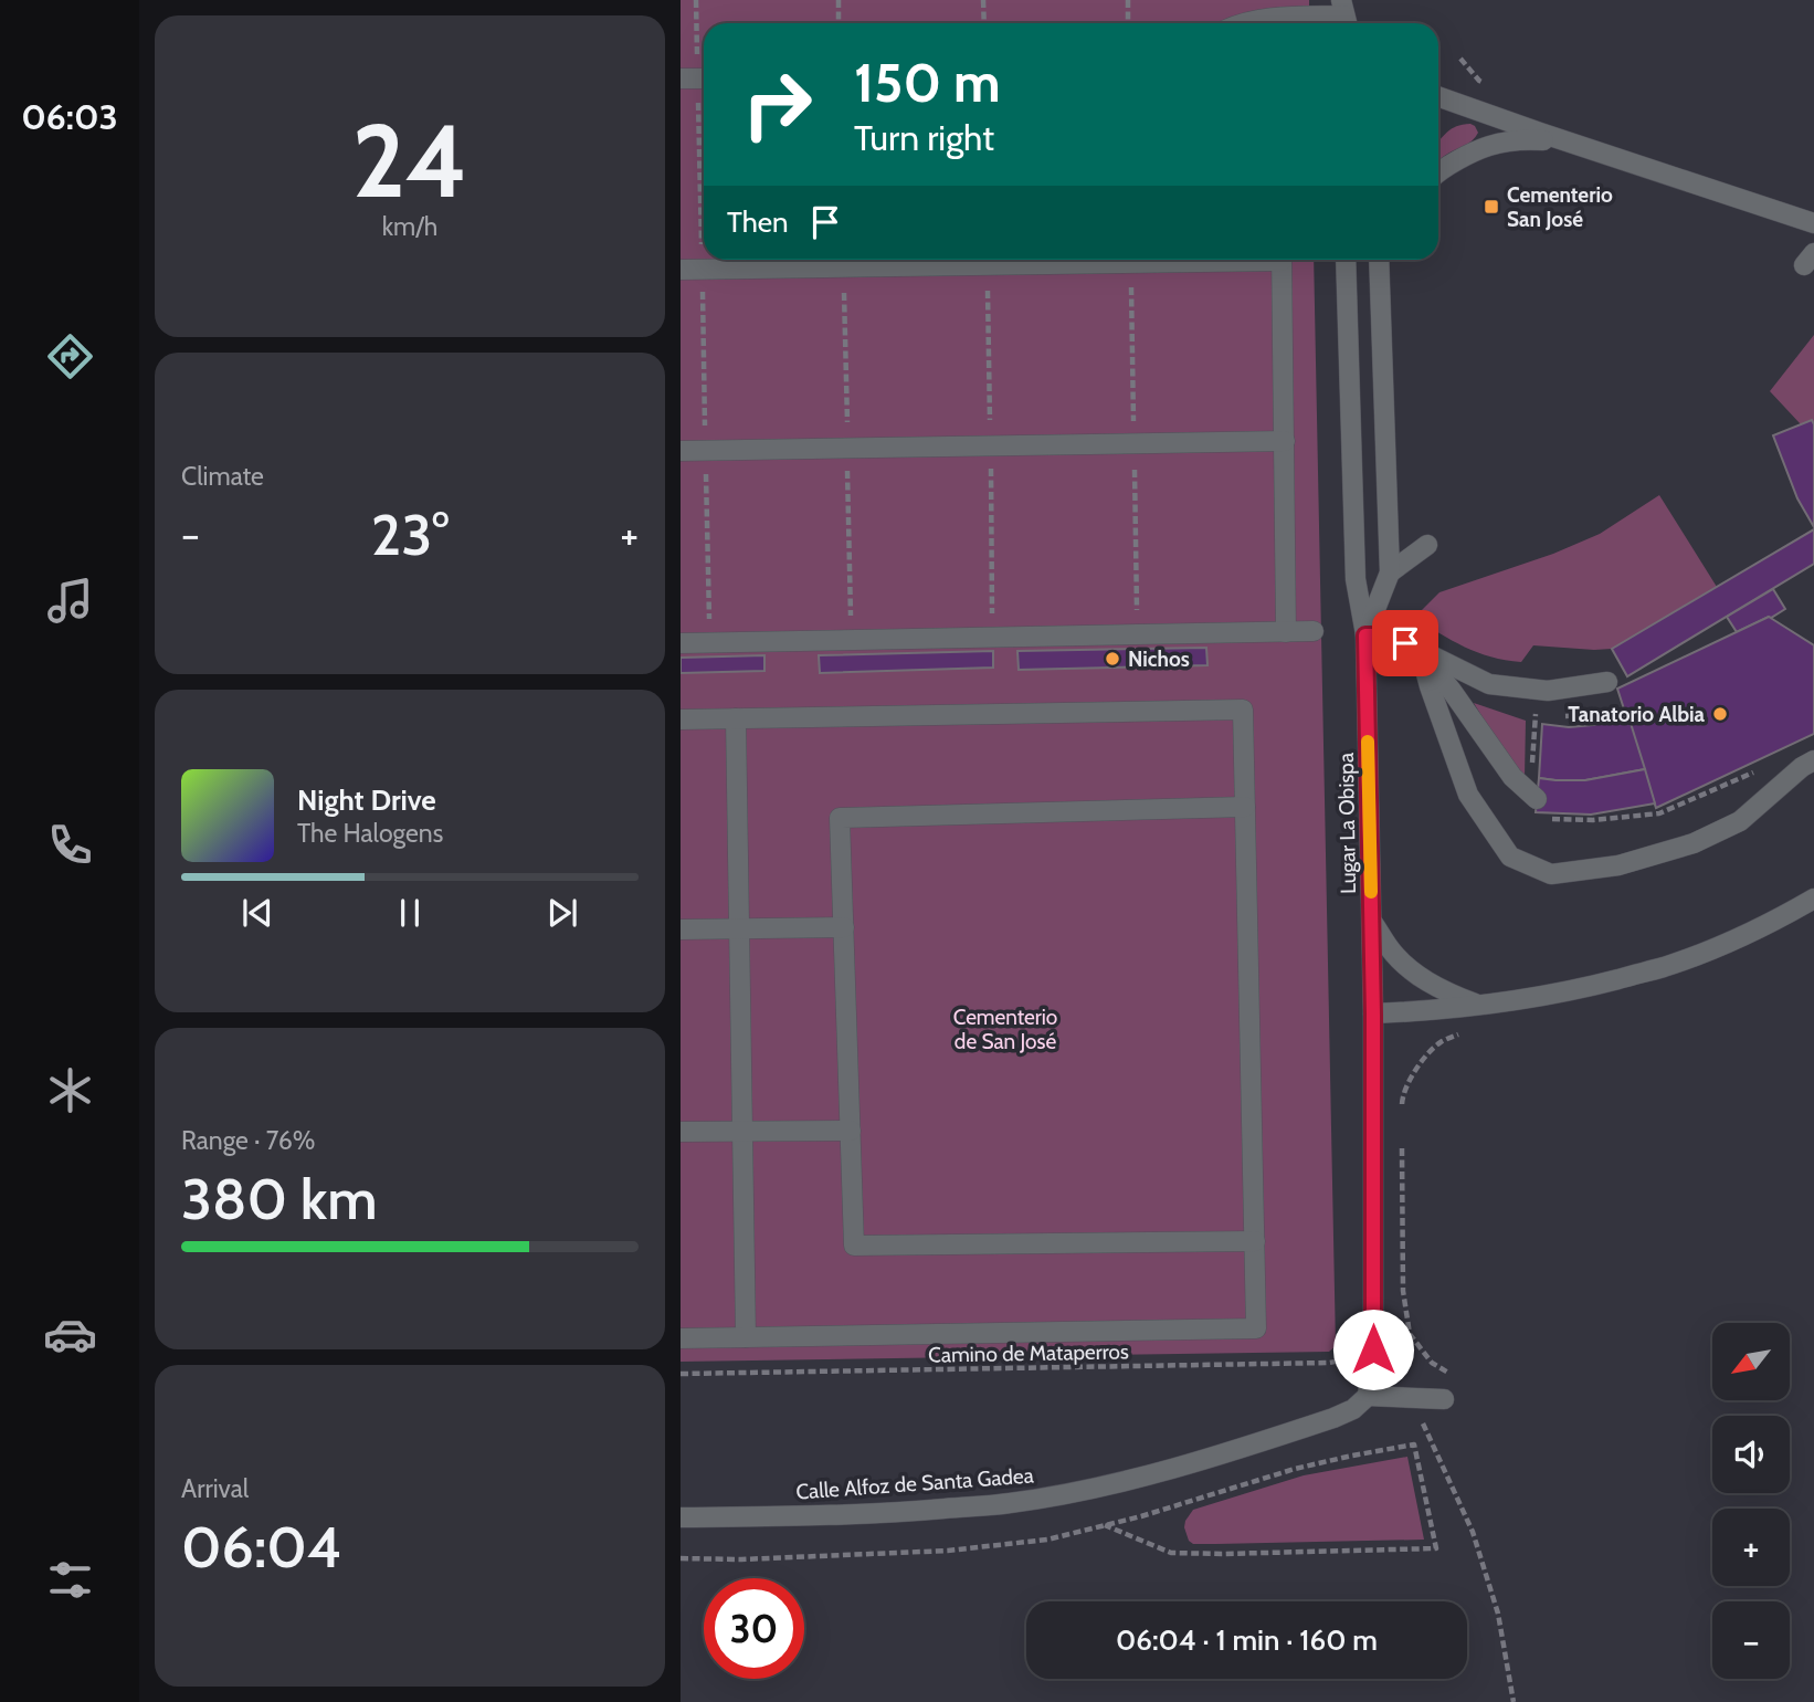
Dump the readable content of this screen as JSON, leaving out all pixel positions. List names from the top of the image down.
{
  "streets": {
    "street": ["Lugar La Obispa", "Calle Alfoz de Santa Gadea"],
    "path": ["Camino de Mataperros"]
  },
  "crossings": [
    ["Lugar La Obispa", "Camino de Mataperros"],
    ["Lugar La Obispa", "Calle Alfoz de Santa Gadea"]
  ],
  "parks": ["Cementerio de San José"],
  "places": {
    "transit": ["Cementerio San José"],
    "other": ["Nichos", "Tanatorio Albia"]
  },
  "north": "bottom left",
  "page": {
    "tabs": "06:03",
    "tile": [
      ["24", "km/h"],
      "Climate",
      ["Range · 76%", "380 km"],
      ["Arrival", "06:04"]
    ],
    "turn": ["150 m", "Turn right"],
    "then": "Then",
    "heat": ["−", "23°", "+"],
    "song": ["Night Drive", "The Halogens"],
    "map_buttons": ["+", "−"],
    "limit": "30",
    "trip": "06:04 · 1 min · 160 m"
  }
}
